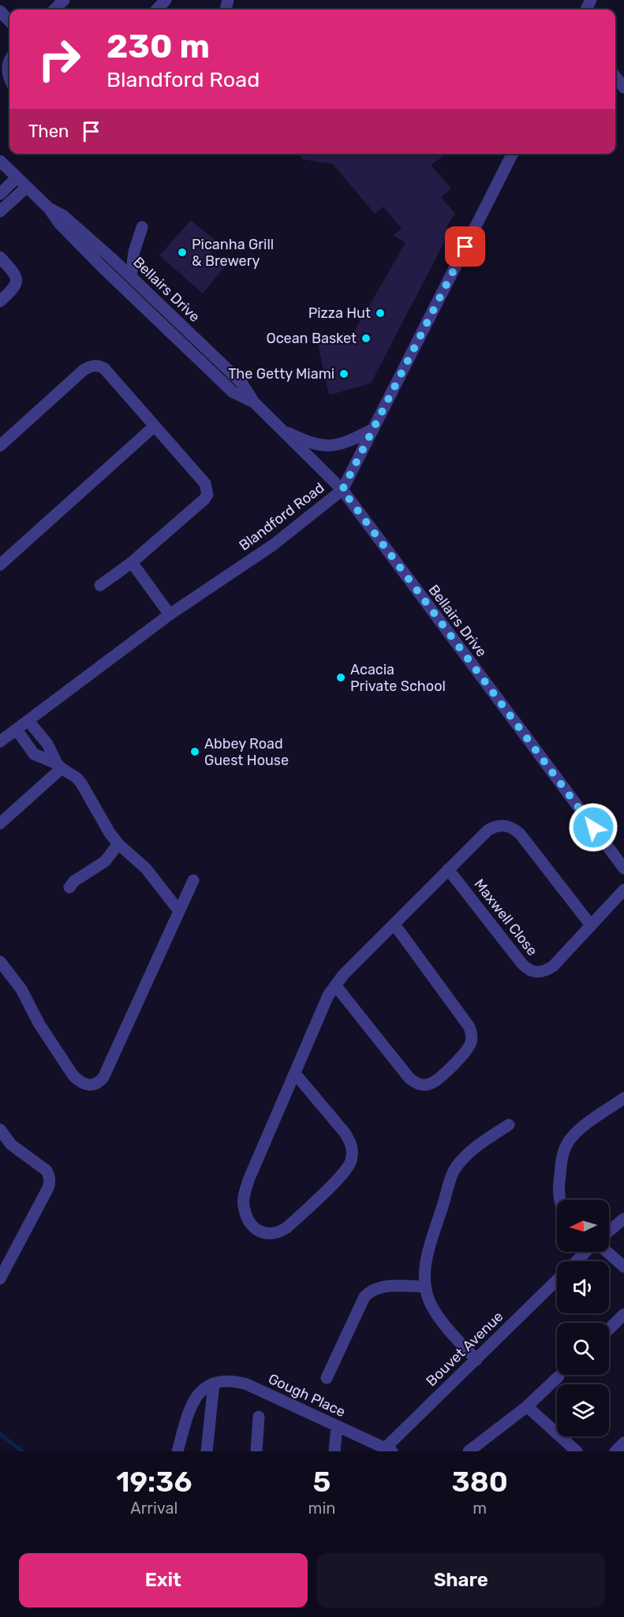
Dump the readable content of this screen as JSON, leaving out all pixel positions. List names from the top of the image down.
{
  "streets": {
    "street": [
      "Bellairs Drive",
      "Blandford Road",
      "Maxwell Close",
      "Bouvet Avenue",
      "Gough Place"
    ]
  },
  "crossings": [
    ["Bellairs Drive", "Blandford Road"],
    ["Bouvet Avenue", "Gough Place"]
  ],
  "places": [
    "Picanha Grill & Brewery",
    "Pizza Hut",
    "Ocean Basket",
    "The Getty Miami",
    "Acacia Private School",
    "Abbey Road Guest House"
  ],
  "north": "left",
  "page": {
    "turn": ["230 m", "Blandford Road"],
    "then": "Then",
    "eta": [
      "19:36",
      "Arrival",
      "5",
      "min",
      "380",
      "m"
    ],
    "buttons": ["Exit", "Share"]
  }
}
